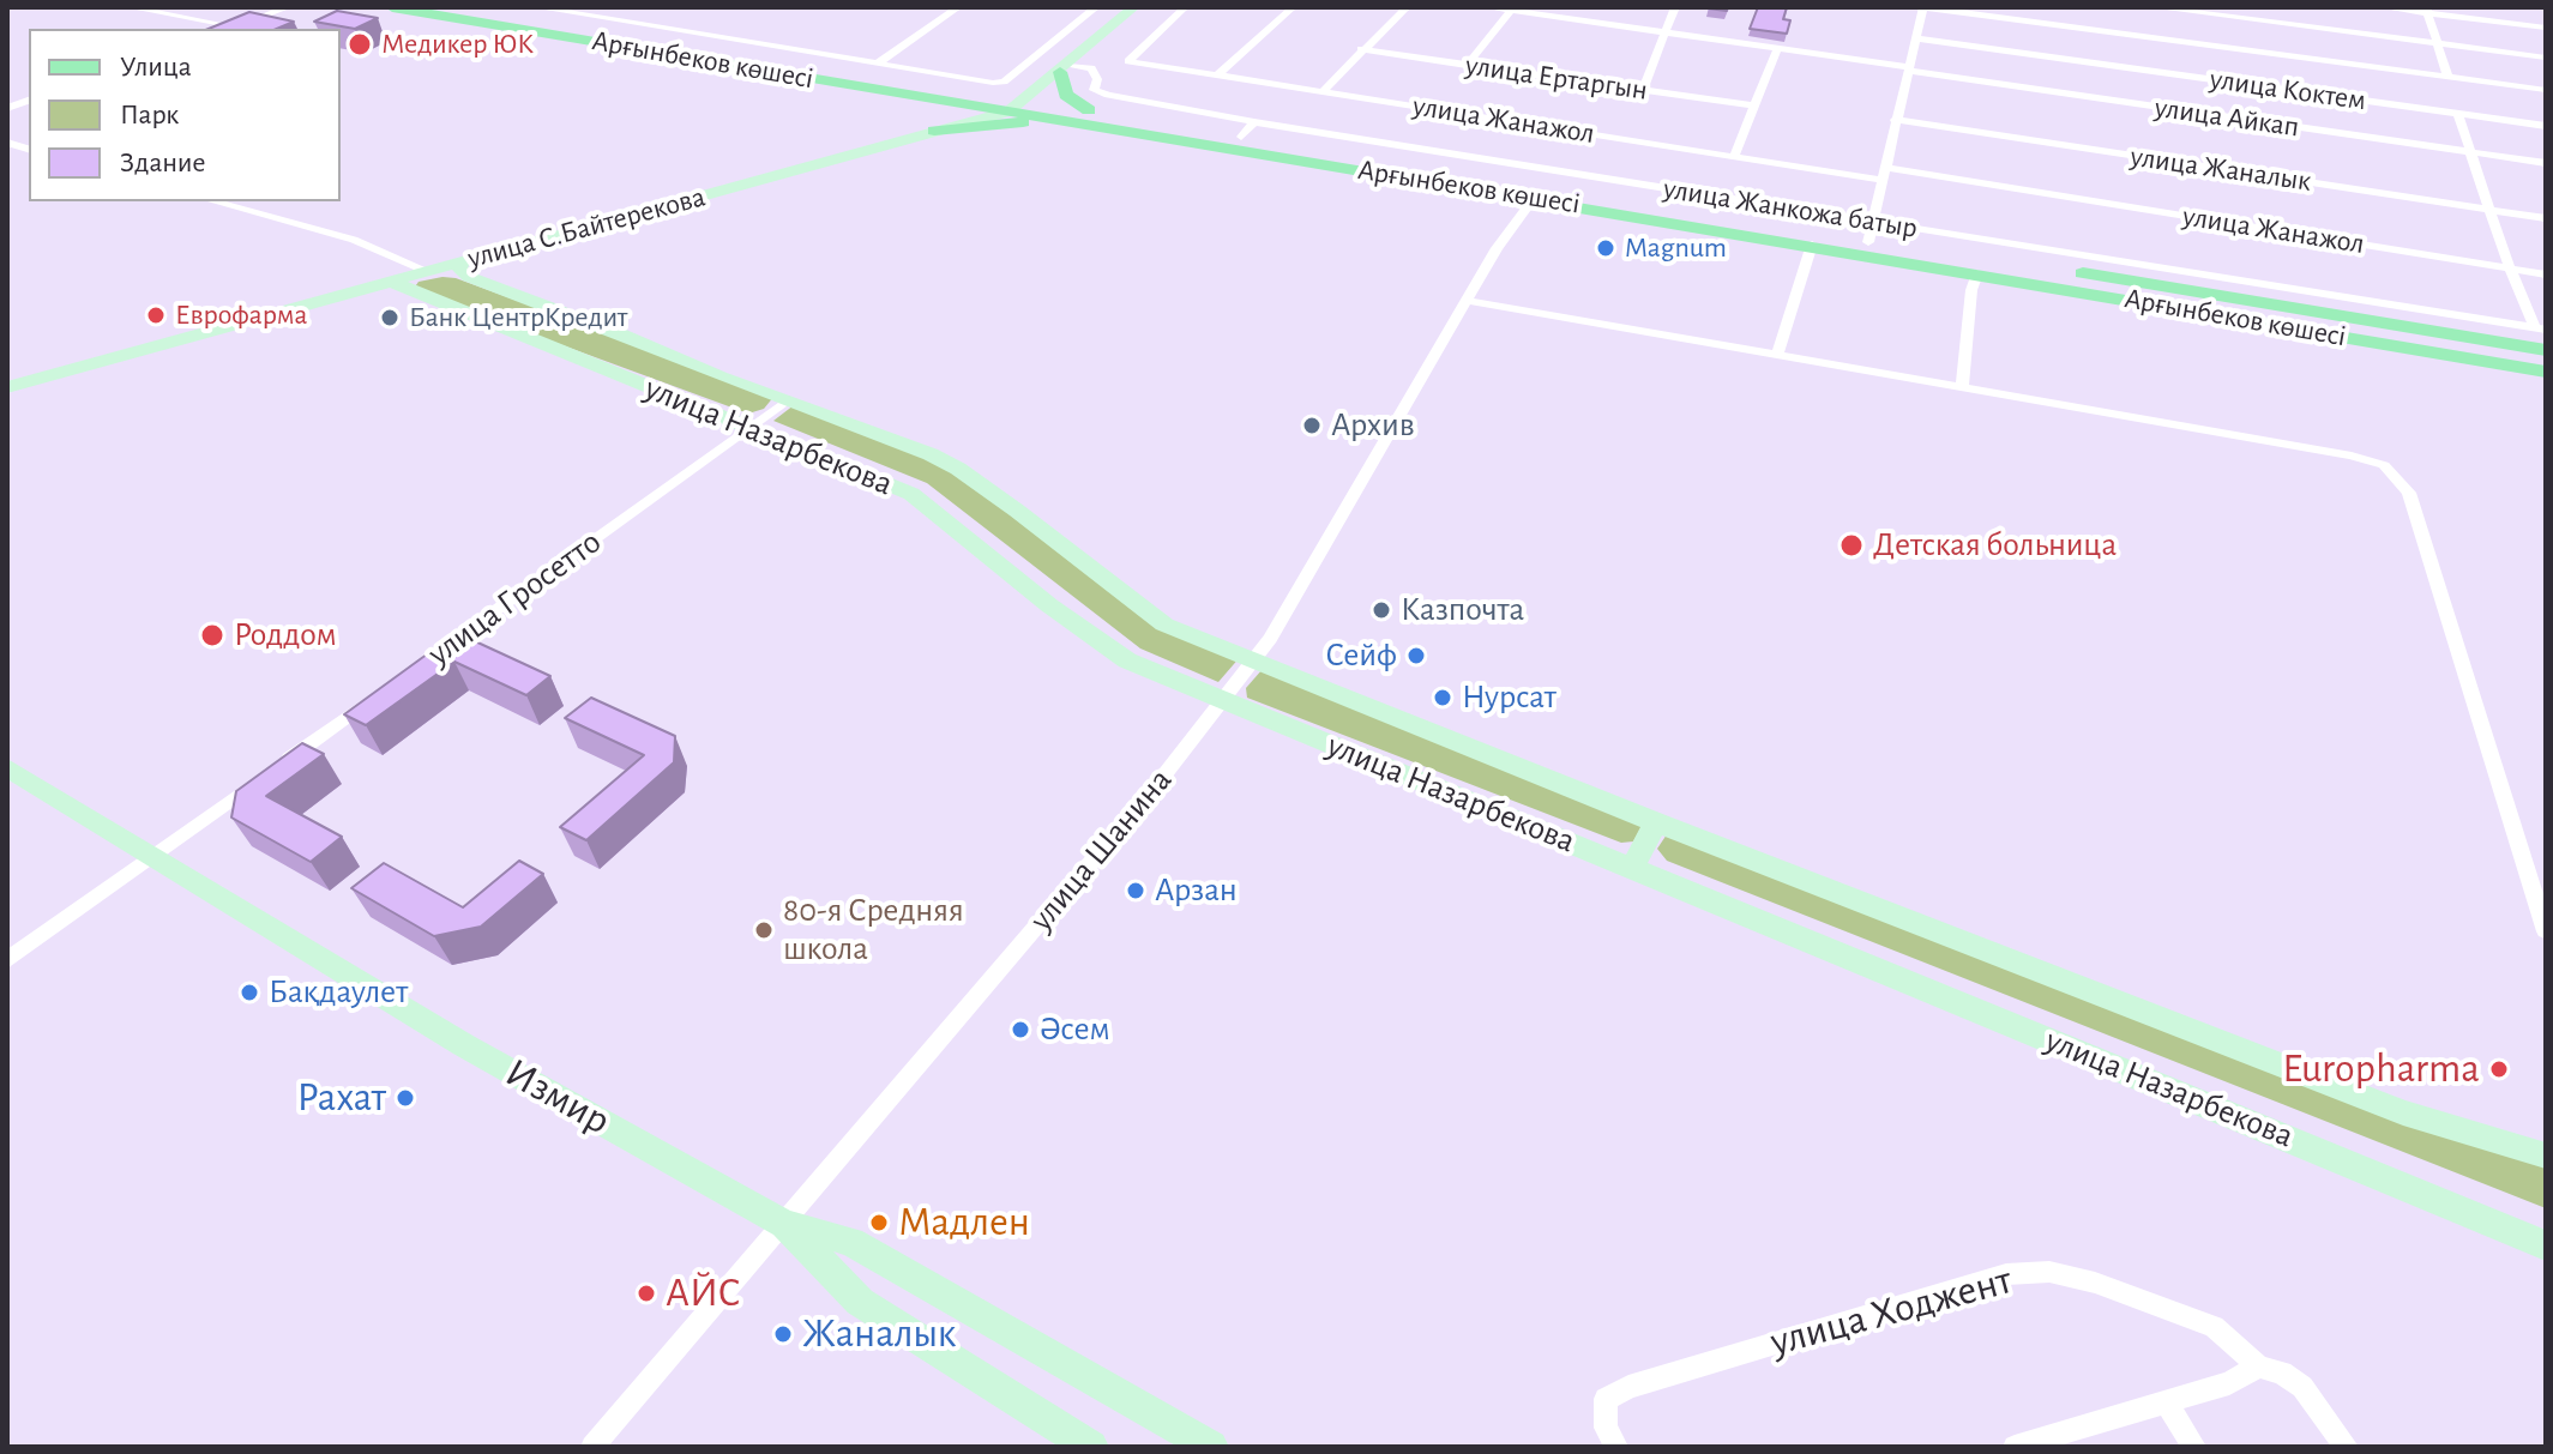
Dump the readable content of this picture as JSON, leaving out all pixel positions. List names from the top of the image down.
{
  "streets": {
    "main road": ["Арғынбеков көшесі"],
    "street": [
      "улица Ертаргын",
      "улица Коктем",
      "улица Айкап",
      "улица Жанажол",
      "улица Жаналык",
      "улица Жанкожа батыр",
      "улица С.Байтерекова",
      "улица Назарбекова",
      "улица Гросетто",
      "улица Шанина",
      "Измир",
      "улица Ходжент"
    ]
  },
  "crossings": [
    ["Арғынбеков көшесі", "улица С.Байтерекова"],
    ["Арғынбеков көшесі", "улица Шанина"],
    ["улица Жанкожа батыр", "улица С.Байтерекова"],
    ["улица С.Байтерекова", "улица Назарбекова"],
    ["улица Назарбекова", "улица Гросетто"],
    ["улица Назарбекова", "улица Шанина"],
    ["улица Шанина", "Измир"]
  ],
  "places": [
    "Медикер ЮK",
    "Magnum",
    "Еврофарма",
    "Банк ЦентрКредит",
    "Архив",
    "Детская больница",
    "Казпочта",
    "Роддом",
    "Сейф",
    "Нурсат",
    "Арзан",
    "80-я Средняя школа",
    "Бақдаулет",
    "Əсем",
    "Europharma",
    "Рахат",
    "Мадлен",
    "АЙС",
    "Жаналык"
  ],
  "legend": ["Улица", "Парк", "Здание"]
}
